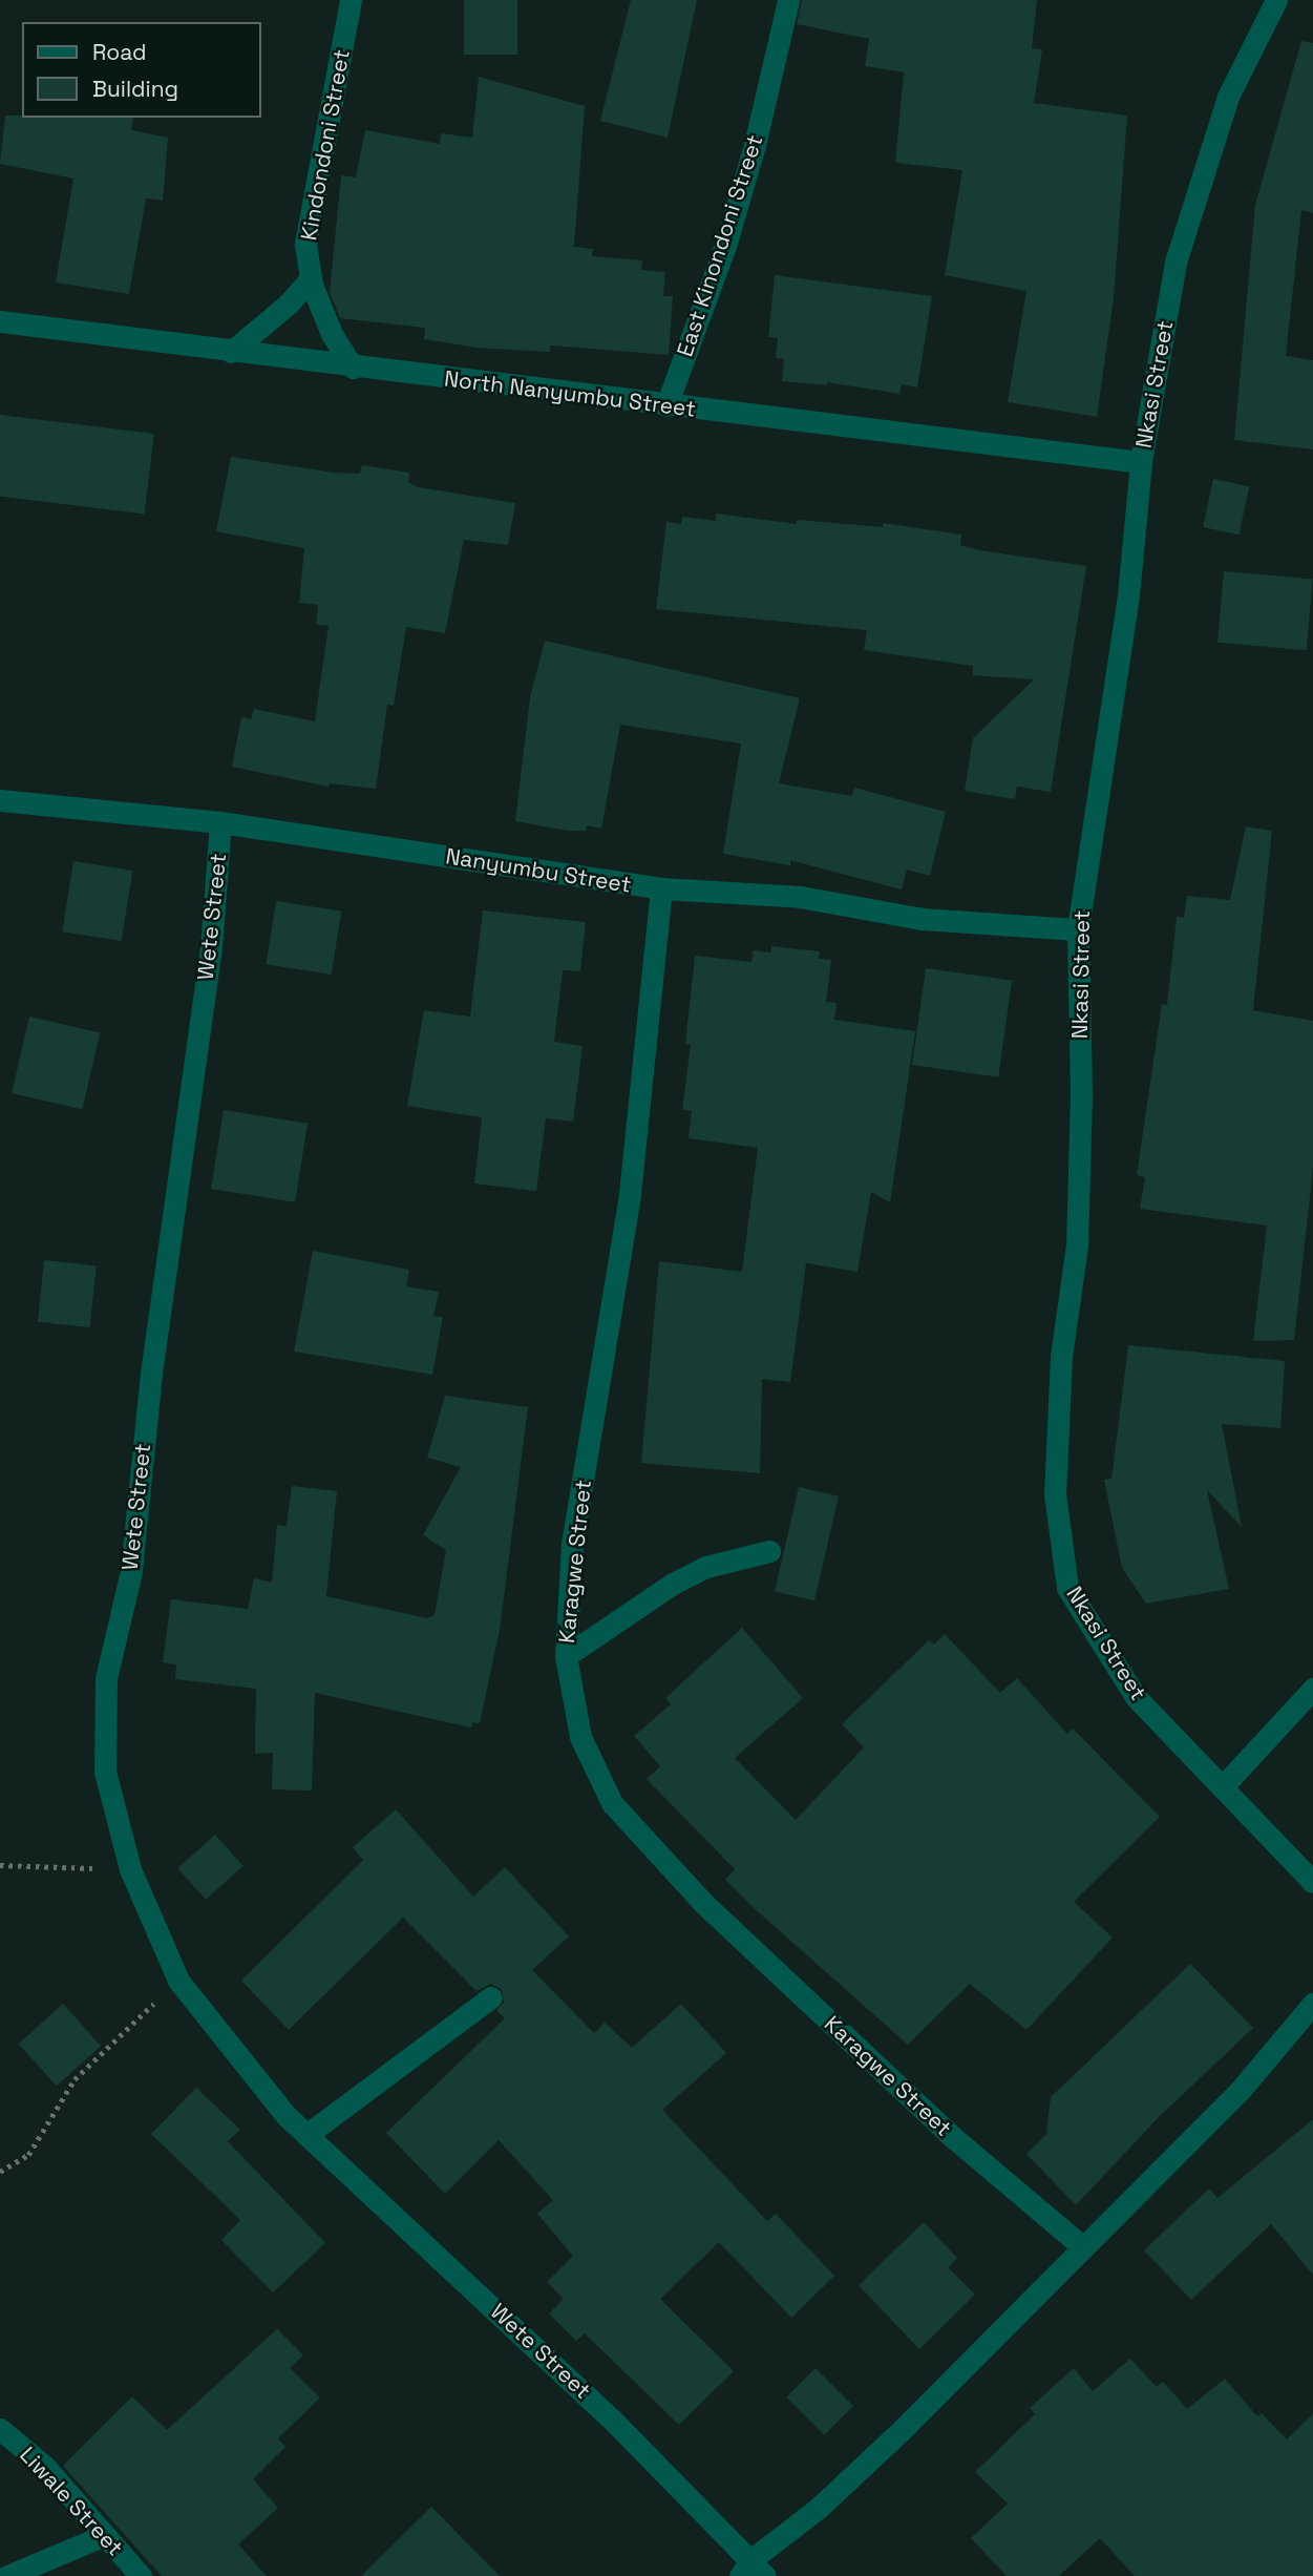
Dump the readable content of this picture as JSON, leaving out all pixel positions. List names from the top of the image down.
{
  "streets": {
    "street": [
      "Kindondoni Street",
      "East Kinondoni Street",
      "Nkasi Street",
      "North Nanyumbu Street",
      "Nanyumbu Street",
      "Wete Street",
      "Karagwe Street",
      "Liwale Street"
    ]
  },
  "crossings": [
    ["Kindondoni Street", "North Nanyumbu Street"],
    ["East Kinondoni Street", "North Nanyumbu Street"],
    ["Nkasi Street", "North Nanyumbu Street"],
    ["Nkasi Street", "Nanyumbu Street"],
    ["Nanyumbu Street", "Wete Street"],
    ["Nanyumbu Street", "Karagwe Street"]
  ],
  "legend": ["Road", "Building"]
}
